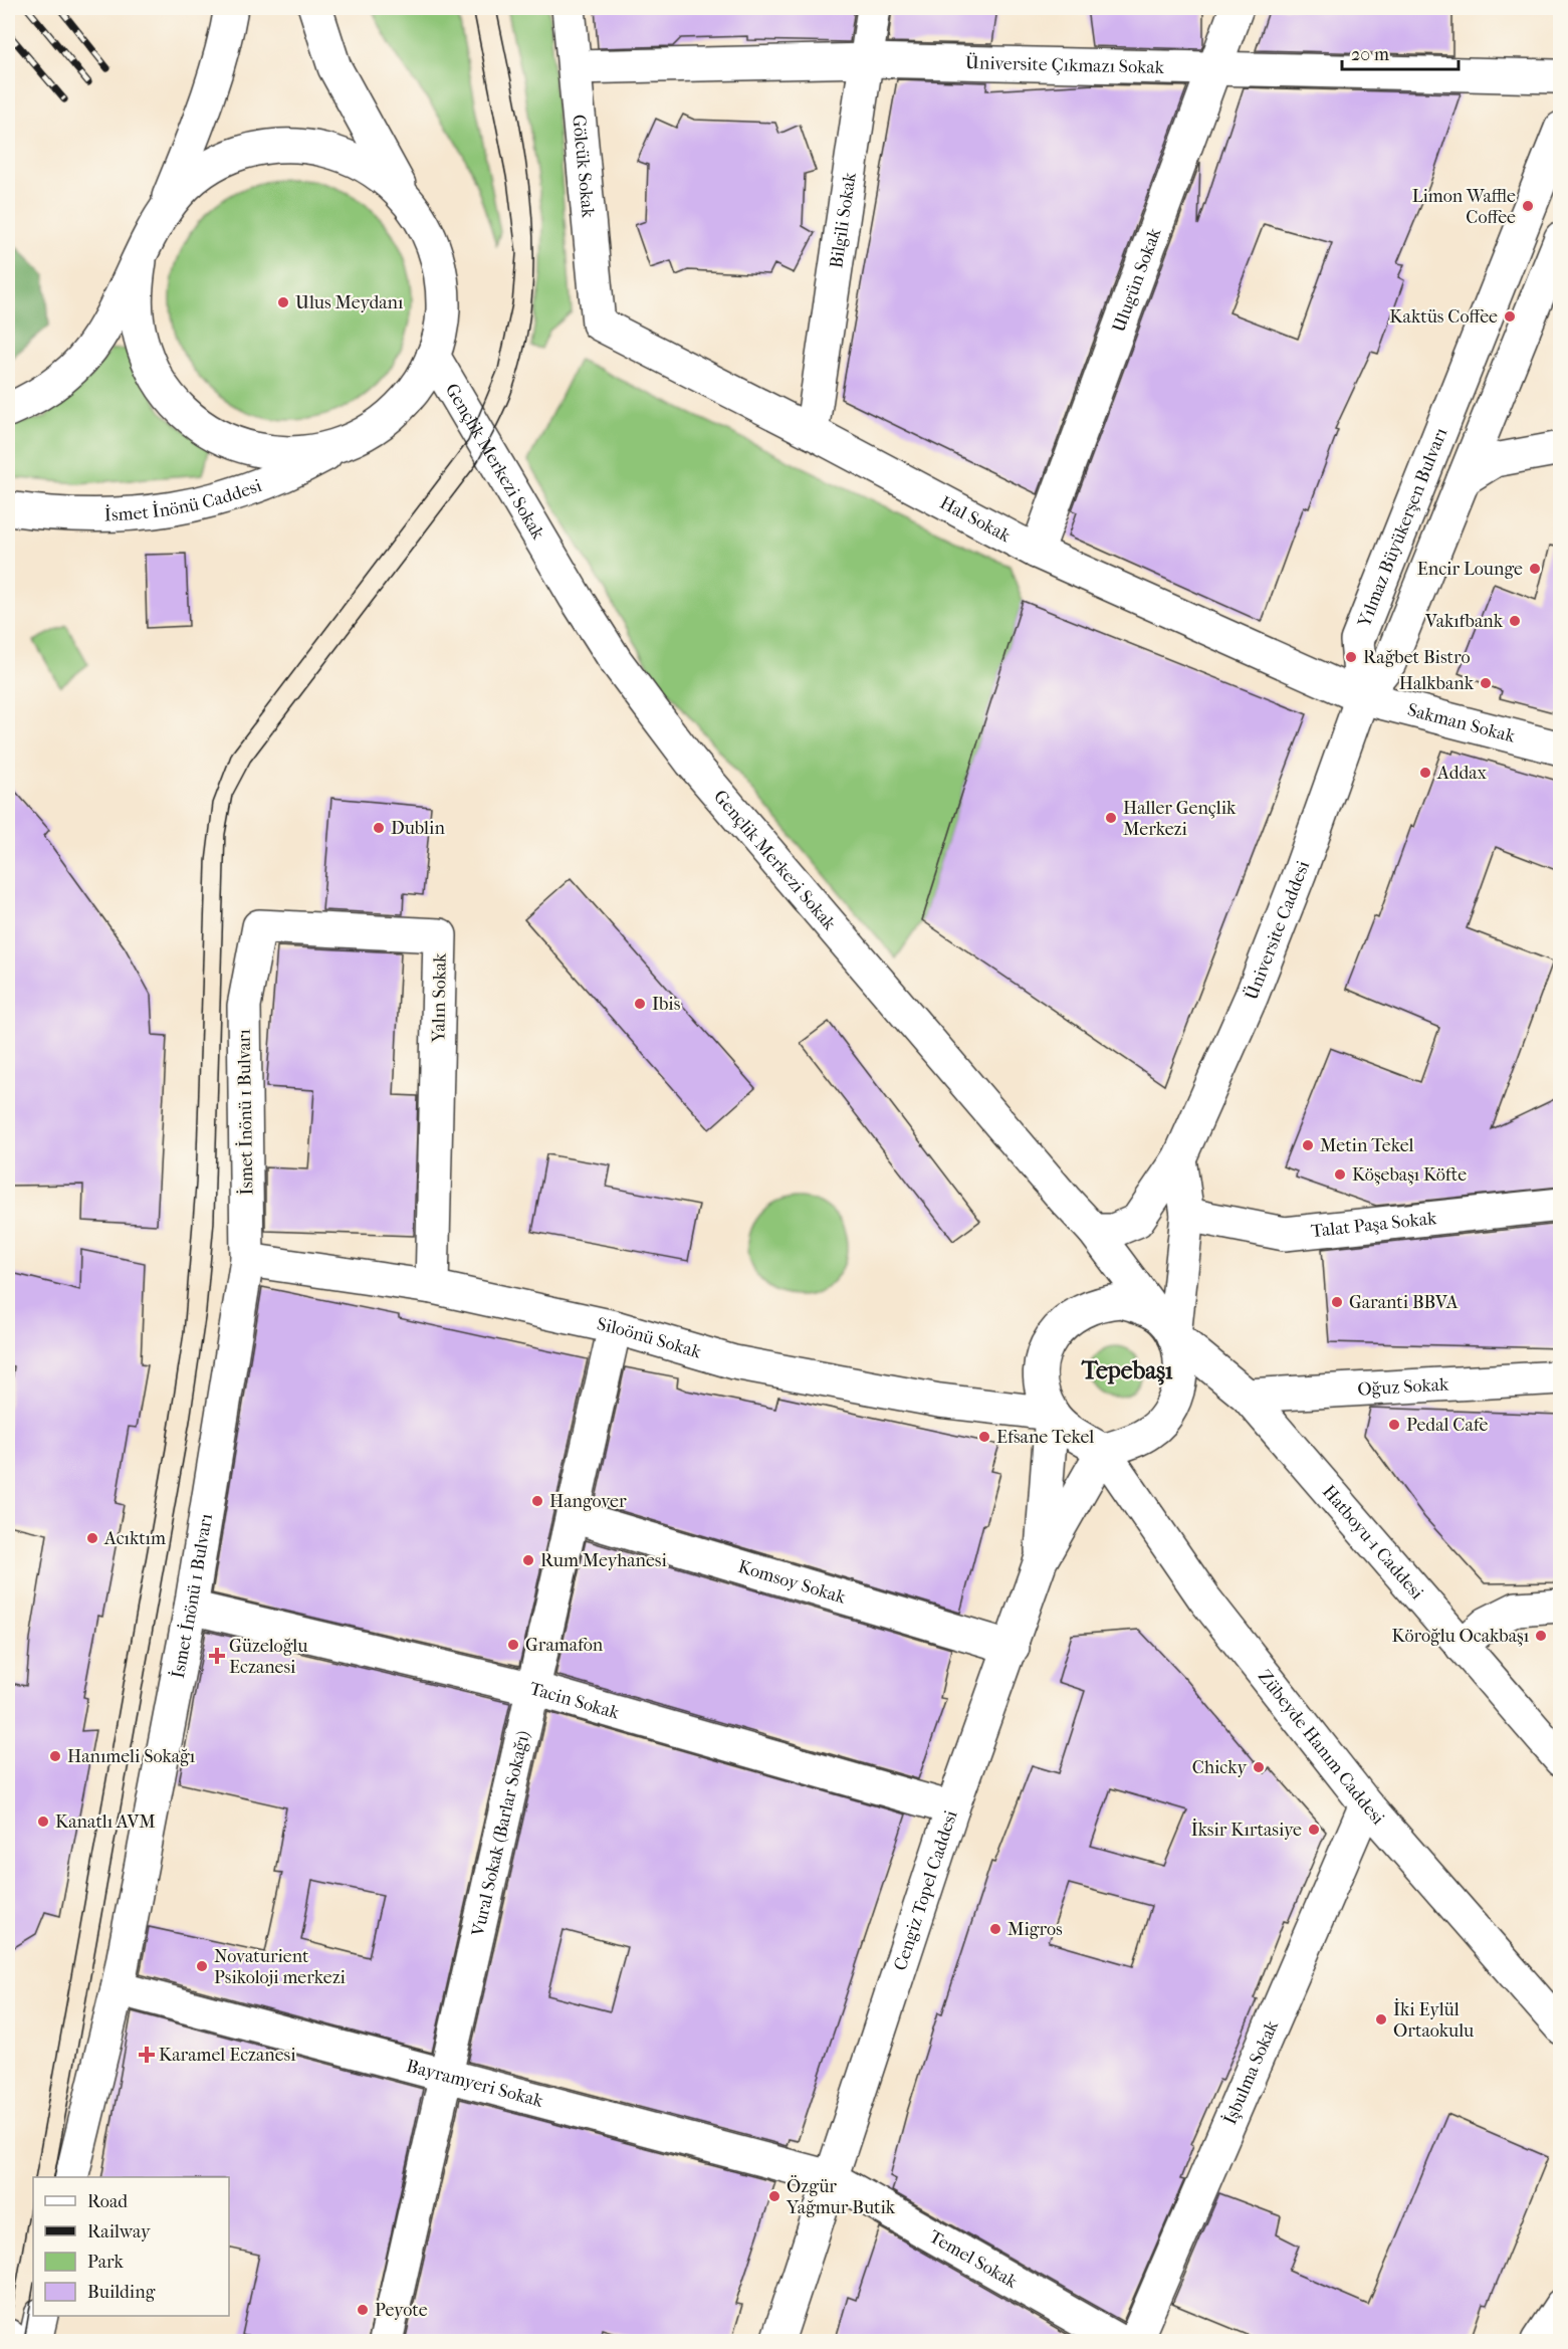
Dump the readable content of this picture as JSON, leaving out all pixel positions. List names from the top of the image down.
{
  "streets": {
    "street": [
      "Üniversite Çıkmazı Sokak",
      "Gölcük Sokak",
      "Bilgili Sokak",
      "Ulugün Sokak",
      "Gençlik Merkezi Sokak",
      "İsmet İnönü Caddesi",
      "Hal Sokak",
      "Yılmaz Büyükerşen Bulvarı",
      "Sakman Sokak",
      "Üniversite Caddesi",
      "Yalın Sokak",
      "İsmet İnönü 1 Bulvarı",
      "Talat Paşa Sokak",
      "Siloönü Sokak",
      "Oğuz Sokak",
      "Hatboyu-1 Caddesi",
      "Komsoy Sokak",
      "Tacin Sokak",
      "Zübeyde Hanım Caddesi",
      "Vural Sokak (Barlar Sokağı)",
      "Cengiz Topel Caddesi",
      "İşbulma Sokak",
      "Bayramyeri Sokak",
      "Temel Sokak"
    ]
  },
  "crossings": [
    ["Üniversite Çıkmazı Sokak", "Gölcük Sokak"],
    ["Üniversite Çıkmazı Sokak", "Bilgili Sokak"],
    ["Üniversite Çıkmazı Sokak", "Ulugün Sokak"],
    ["Gölcük Sokak", "Hal Sokak"],
    ["Bilgili Sokak", "Hal Sokak"],
    ["Ulugün Sokak", "Hal Sokak"],
    ["Gençlik Merkezi Sokak", "Siloönü Sokak"],
    ["Gençlik Merkezi Sokak", "Hatboyu-1 Caddesi"],
    ["Gençlik Merkezi Sokak", "Zübeyde Hanım Caddesi"],
    ["Gençlik Merkezi Sokak", "Cengiz Topel Caddesi"],
    ["Hal Sokak", "Yılmaz Büyükerşen Bulvarı"],
    ["Hal Sokak", "Sakman Sokak"],
    ["Hal Sokak", "Üniversite Caddesi"],
    ["Yılmaz Büyükerşen Bulvarı", "Sakman Sokak"],
    ["Yılmaz Büyükerşen Bulvarı", "Üniversite Caddesi"],
    ["Sakman Sokak", "Üniversite Caddesi"],
    ["Yalın Sokak", "İsmet İnönü 1 Bulvarı"],
    ["Yalın Sokak", "Siloönü Sokak"],
    ["İsmet İnönü 1 Bulvarı", "Siloönü Sokak"],
    ["İsmet İnönü 1 Bulvarı", "Tacin Sokak"],
    ["İsmet İnönü 1 Bulvarı", "Bayramyeri Sokak"],
    ["Siloönü Sokak", "Hatboyu-1 Caddesi"],
    ["Siloönü Sokak", "Zübeyde Hanım Caddesi"],
    ["Siloönü Sokak", "Vural Sokak (Barlar Sokağı)"],
    ["Siloönü Sokak", "Cengiz Topel Caddesi"],
    ["Oğuz Sokak", "Hatboyu-1 Caddesi"],
    ["Hatboyu-1 Caddesi", "Zübeyde Hanım Caddesi"],
    ["Hatboyu-1 Caddesi", "Cengiz Topel Caddesi"],
    ["Komsoy Sokak", "Vural Sokak (Barlar Sokağı)"],
    ["Komsoy Sokak", "Cengiz Topel Caddesi"],
    ["Tacin Sokak", "Vural Sokak (Barlar Sokağı)"],
    ["Tacin Sokak", "Cengiz Topel Caddesi"],
    ["Zübeyde Hanım Caddesi", "Cengiz Topel Caddesi"],
    ["Zübeyde Hanım Caddesi", "İşbulma Sokak"],
    ["Vural Sokak (Barlar Sokağı)", "Bayramyeri Sokak"],
    ["Cengiz Topel Caddesi", "Bayramyeri Sokak"],
    ["Cengiz Topel Caddesi", "Temel Sokak"],
    ["Bayramyeri Sokak", "Temel Sokak"]
  ],
  "districts": ["Tepebaşı"],
  "places": {
    "other": [
      "Limon Waffle Coffee",
      "Ulus Meydanı",
      "Kaktüs Coffee",
      "Encir Lounge",
      "Vakıfbank",
      "Rağbet Bistro",
      "Halkbank",
      "Addax",
      "Haller Gençlik Merkezi",
      "Dublin",
      "Ibis",
      "Metin Tekel",
      "Köşebaşı Köfte",
      "Garanti BBVA",
      "Pedal Cafe",
      "Efsane Tekel",
      "Hangover",
      "Acıktım",
      "Rum Meyhanesi",
      "Köroğlu Ocakbaşı",
      "Gramafon",
      "Hanımeli Sokağı",
      "Chicky",
      "Kanatlı AVM",
      "İksir Kırtasiye",
      "Migros",
      "Novaturient Psikoloji merkezi",
      "İki Eylül Ortaokulu",
      "Özgür Yağmur Butik",
      "Peyote"
    ],
    "health": ["Güzeloğlu Eczanesi", "Karamel Eczanesi"]
  },
  "legend": [
    "Road",
    "Railway",
    "Park",
    "Building"
  ],
  "scale_bar": "20 m"
}
